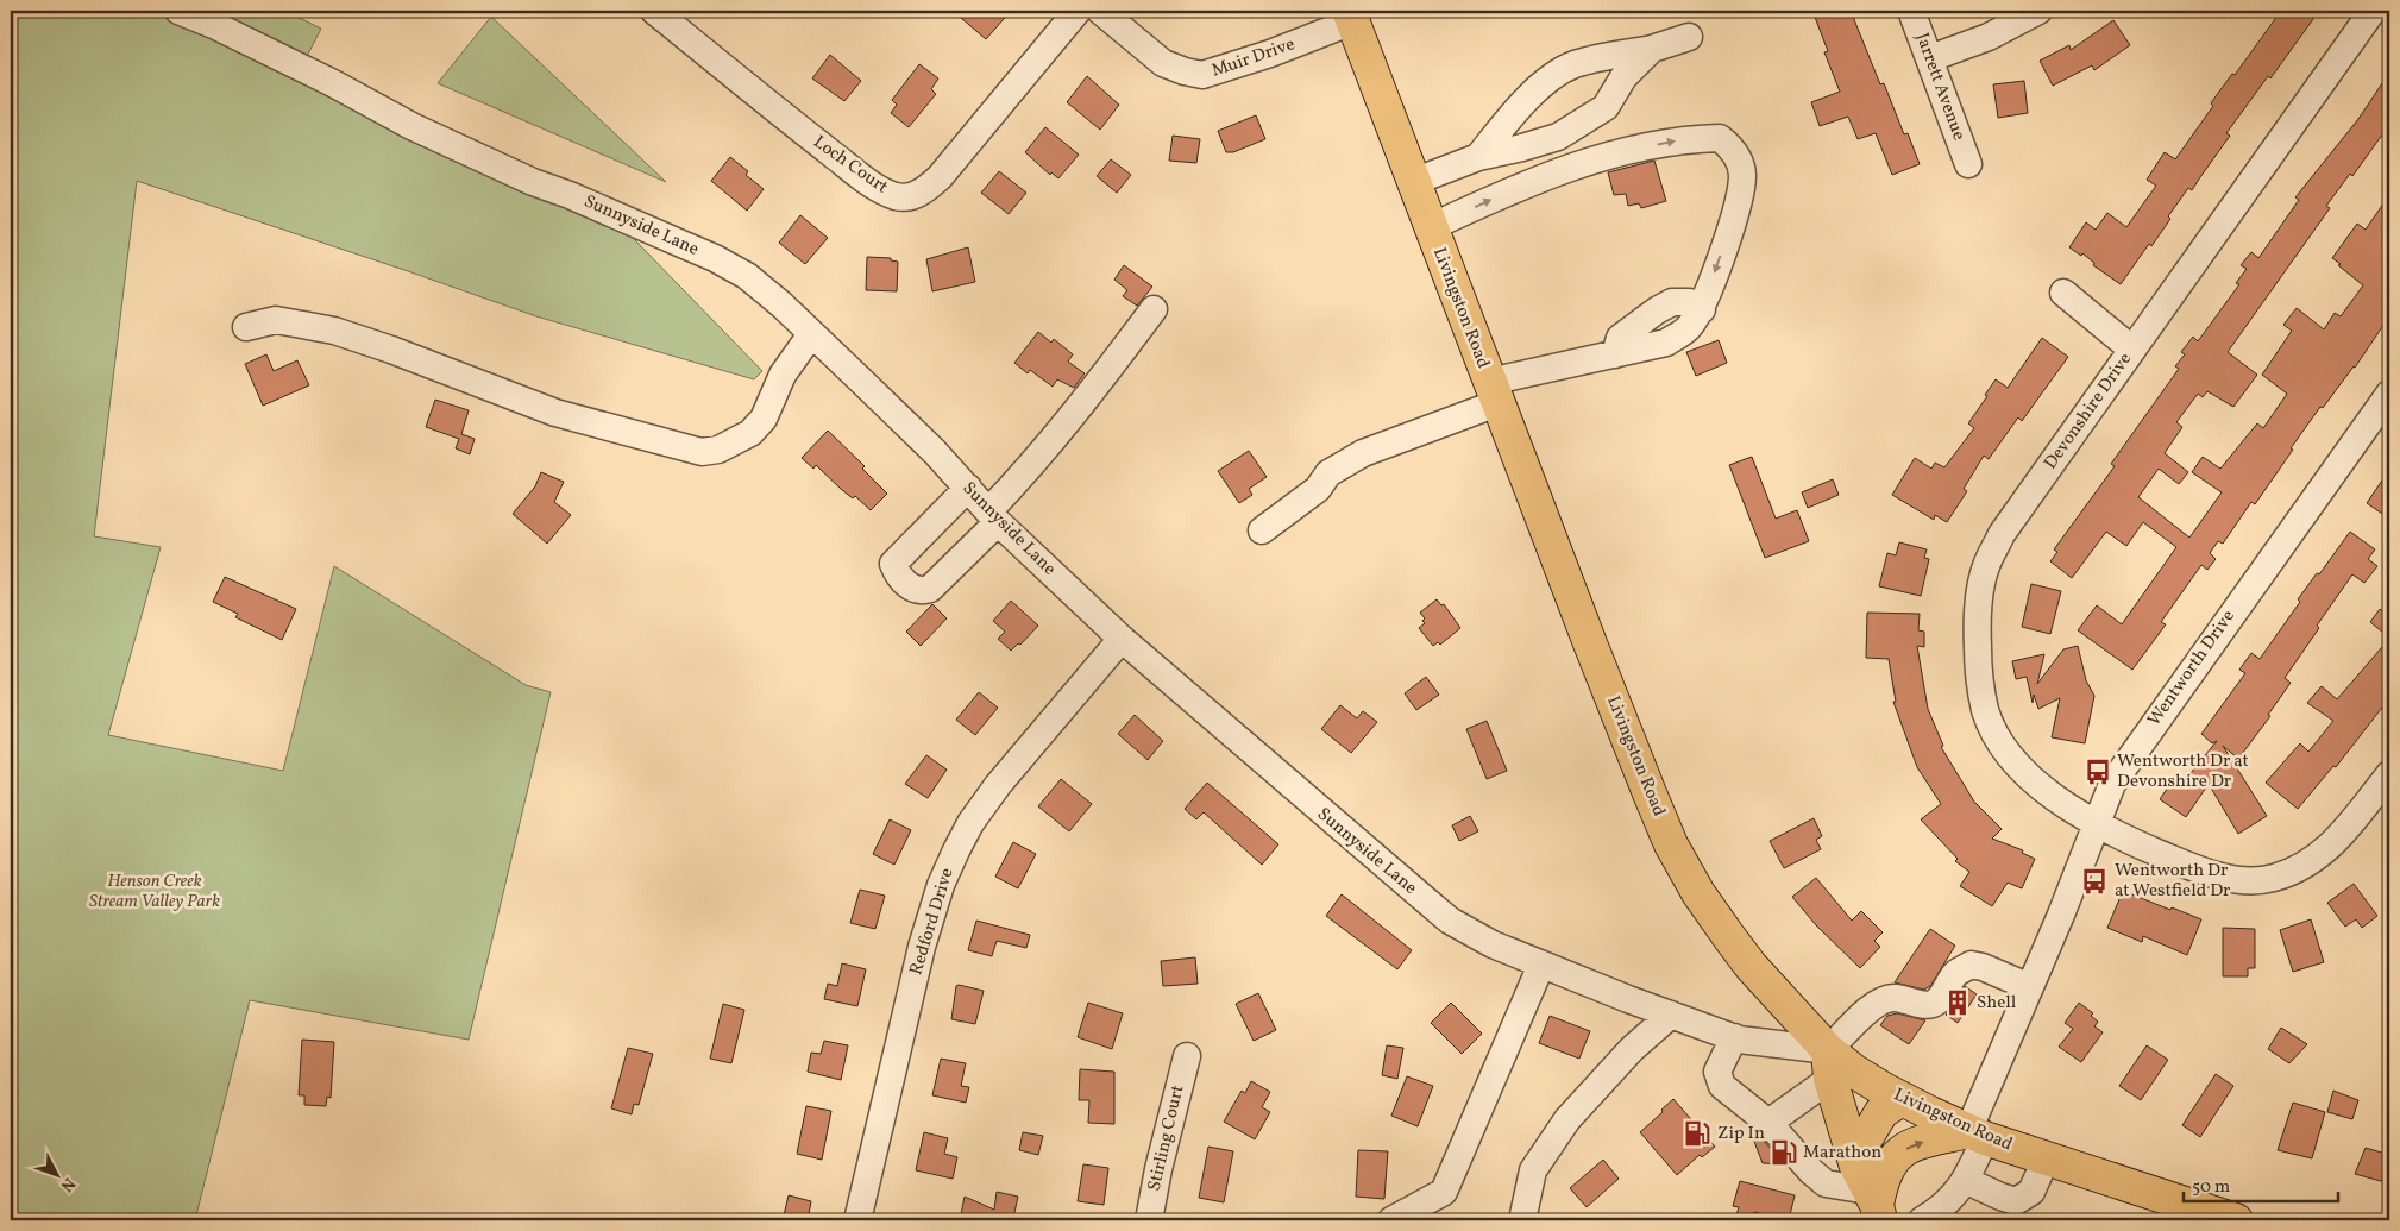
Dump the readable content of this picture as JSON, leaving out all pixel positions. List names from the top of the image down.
{
  "streets": {
    "main road": ["Livingston Road"],
    "street": [
      "Muir Drive",
      "Jarrett Avenue",
      "Loch Court",
      "Sunnyside Lane",
      "Devonshire Drive",
      "Wentworth Drive",
      "Redford Drive",
      "Stirling Court"
    ]
  },
  "crossings": [
    ["Muir Drive", "Livingston Road"],
    ["Sunnyside Lane", "Livingston Road"],
    ["Sunnyside Lane", "Redford Drive"],
    ["Livingston Road", "Wentworth Drive"],
    ["Devonshire Drive", "Wentworth Drive"]
  ],
  "parks": ["Henson Creek Stream Valley Park"],
  "places": {
    "bus stop": ["Wentworth Dr at Devonshire Dr", "Wentworth Dr at Westfield Dr"],
    "building": ["Shell"],
    "fuel station": ["Zip In", "Marathon"]
  },
  "scale_bar": "50 m",
  "north": "bottom right"
}
